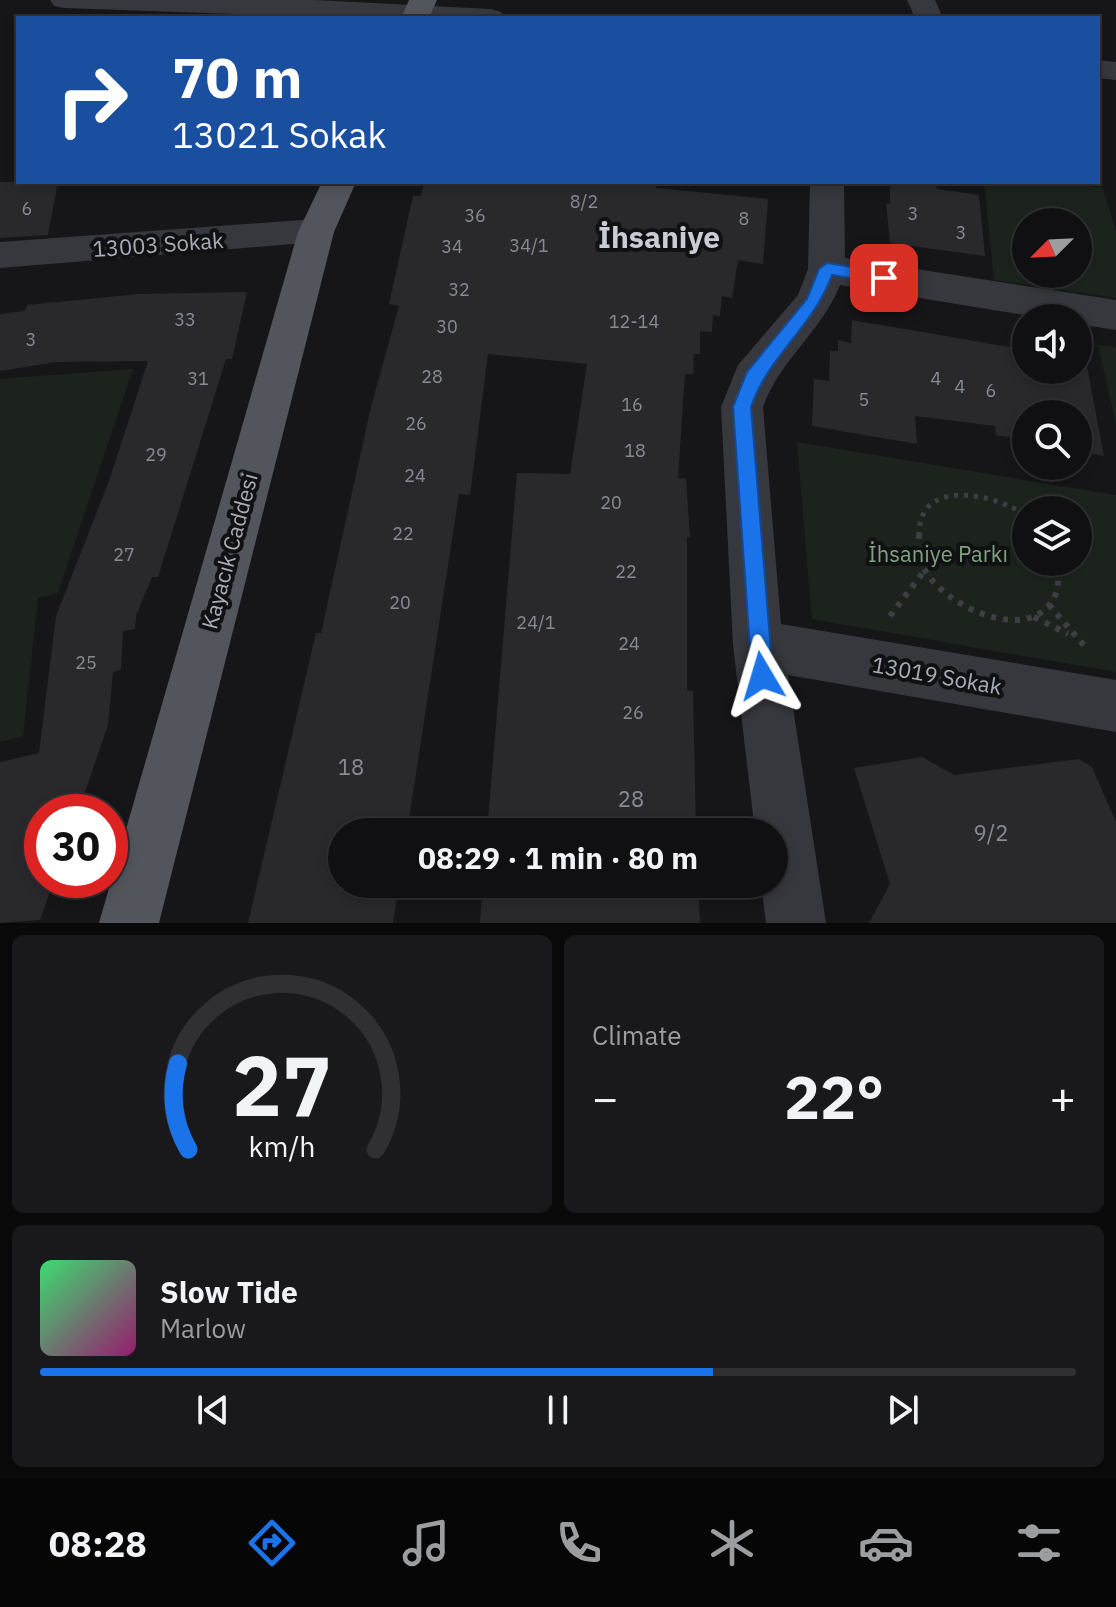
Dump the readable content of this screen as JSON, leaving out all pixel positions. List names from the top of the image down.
{
  "streets": {
    "main road": ["Kayacık Caddesi"],
    "street": ["13003 Sokak", "13019 Sokak"]
  },
  "crossings": [
    ["13003 Sokak", "Kayacık Caddesi"]
  ],
  "districts": ["İhsaniye"],
  "parks": ["İhsaniye Parkı"],
  "house_numbers": [
    "8/2",
    "6",
    "3",
    "36",
    "8",
    "3",
    "34/1",
    "34",
    "32",
    "33",
    "12-14",
    "30",
    "3",
    "28",
    "31",
    "4",
    "4",
    "6",
    "5",
    "16",
    "26",
    "18",
    "29",
    "24",
    "20",
    "22",
    "27",
    "22",
    "20",
    "24/1",
    "24",
    "25",
    "26",
    "18",
    "28",
    "9/2"
  ],
  "north": "bottom left",
  "page": {
    "turn": ["70 m", "13021 Sokak"],
    "limit": "30",
    "trip": "08:29 · 1 min · 80 m",
    "tile": "Climate",
    "heat": ["−", "22°", "+"],
    "song": ["Slow Tide", "Marlow"],
    "tabs": "08:28",
    "gauge": ["27", "km/h"]
  }
}
